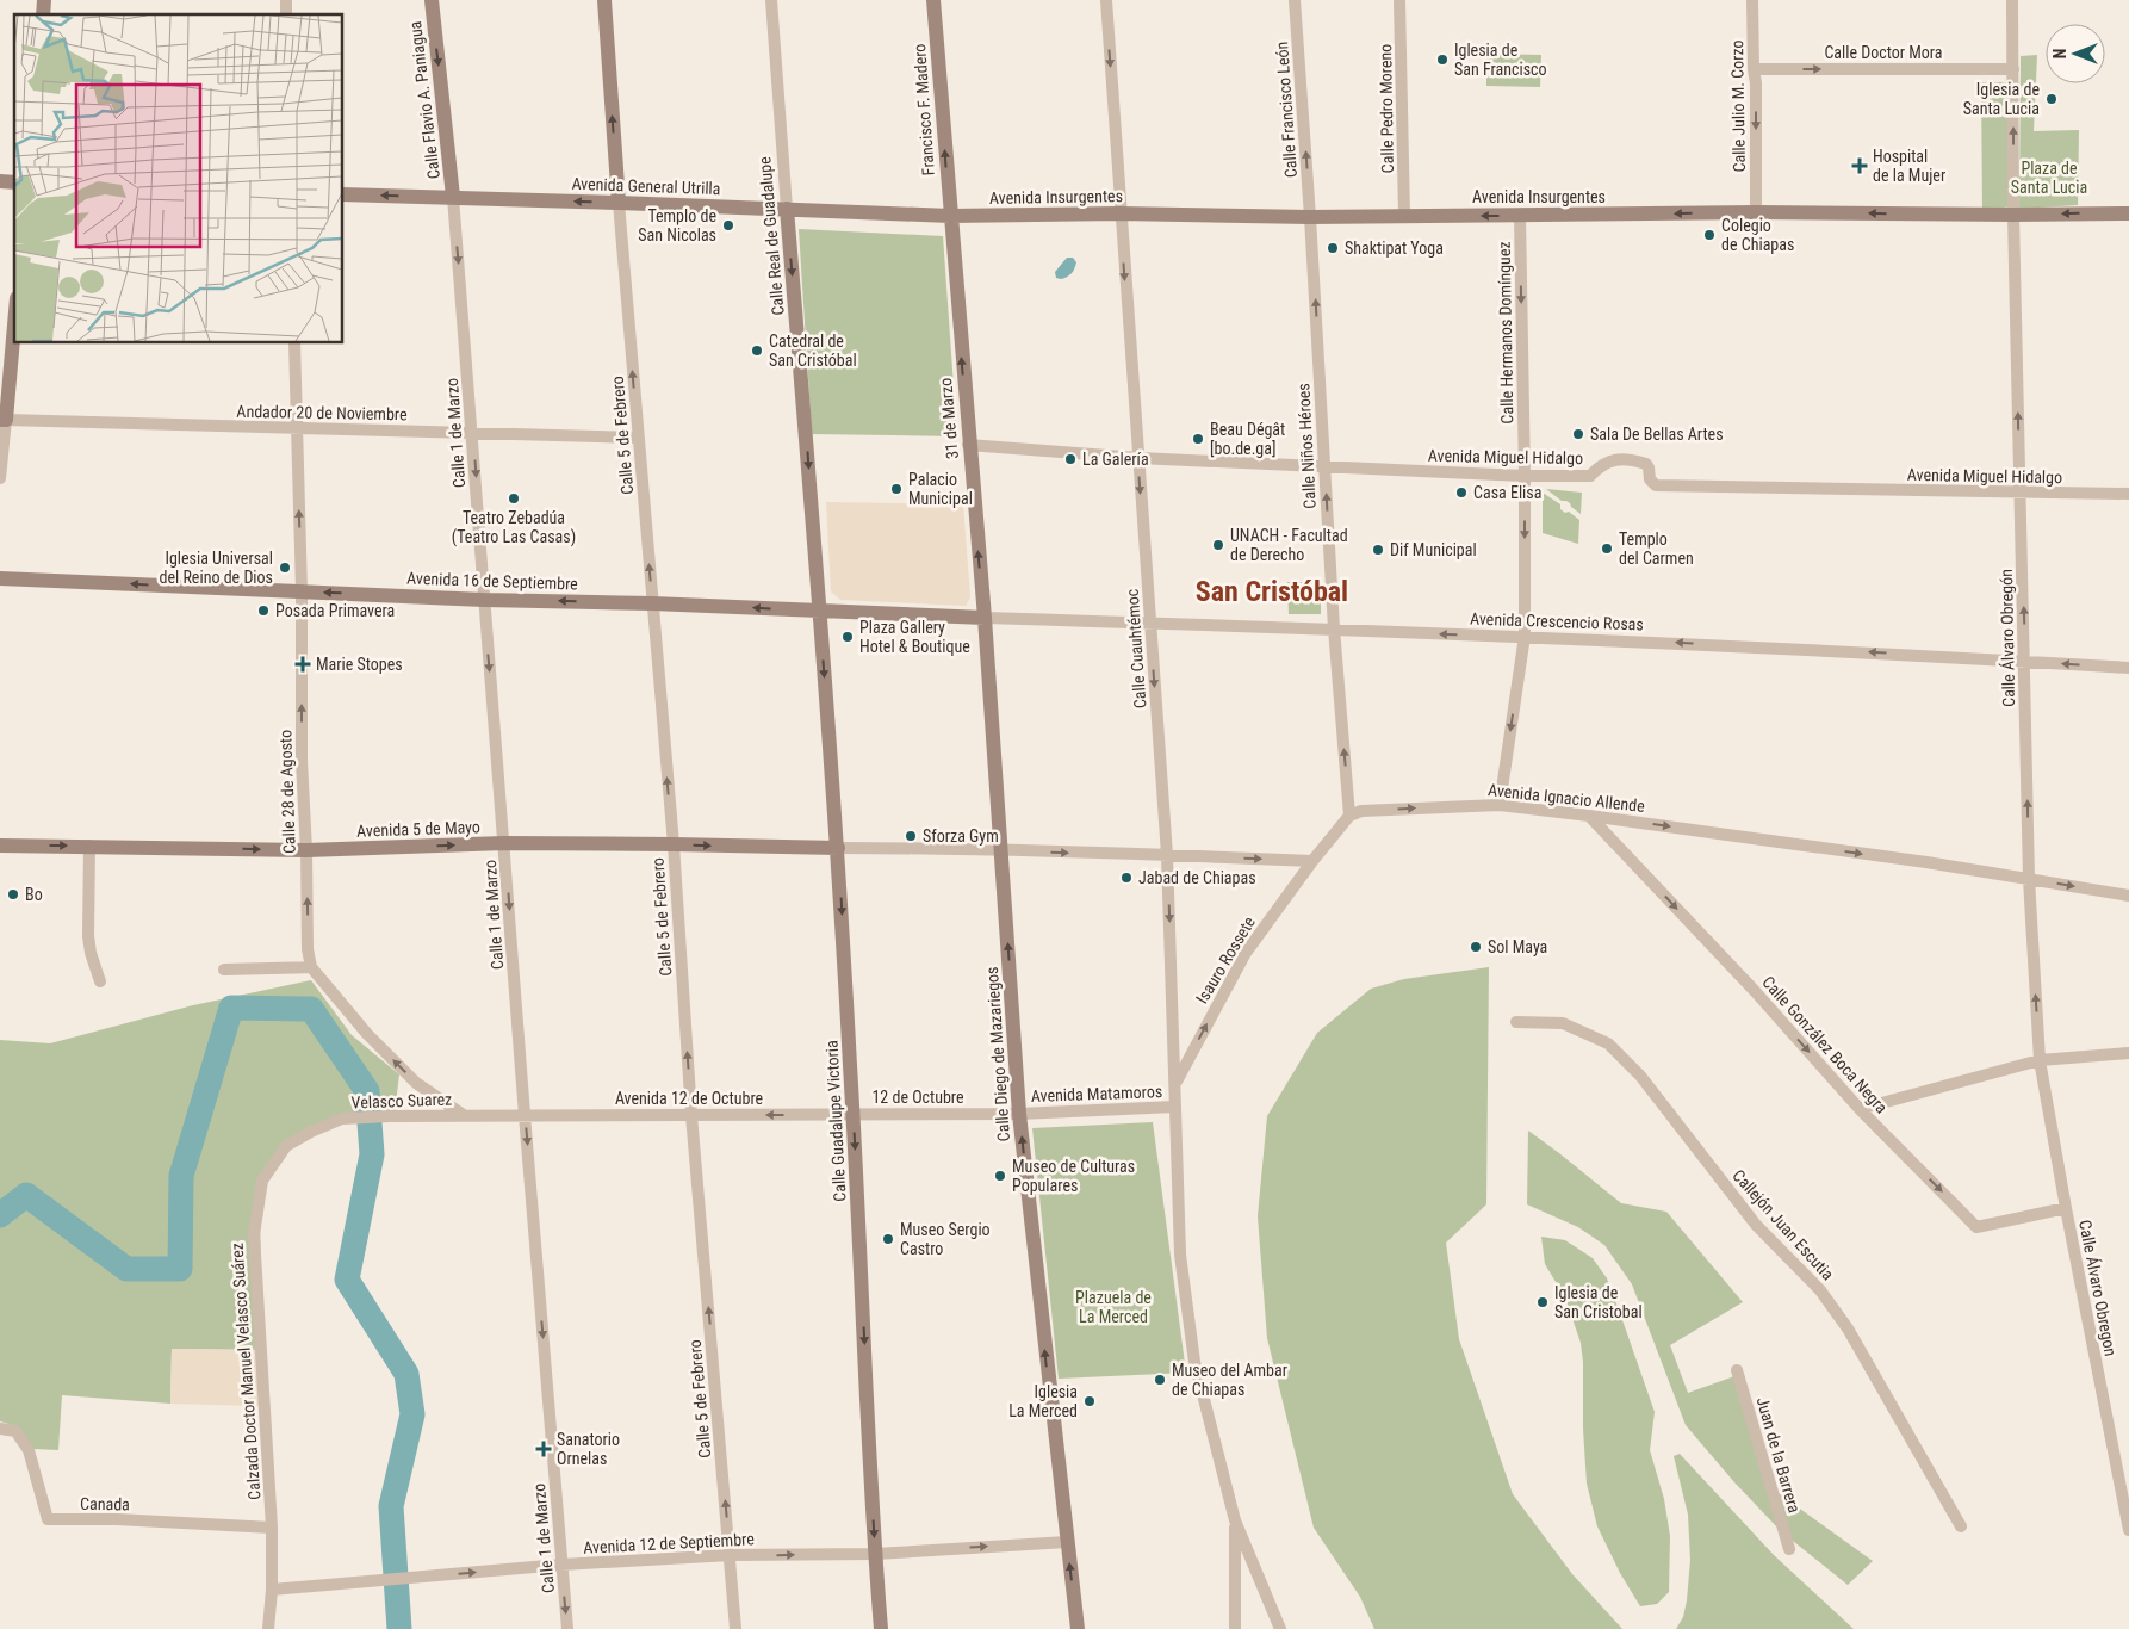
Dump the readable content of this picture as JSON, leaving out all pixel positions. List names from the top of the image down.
{
  "streets": {
    "main road": [
      "Calle Flavio A. Paniagua",
      "Francisco F. Madero",
      "Avenida General Utrilla",
      "Avenida Insurgentes",
      "Calle Real de Guadalupe",
      "31 de Marzo",
      "Avenida 16 de Septiembre",
      "Avenida 5 de Mayo",
      "Calle Diego de Mazariegos",
      "Calle Guadalupe Victoria"
    ],
    "street": [
      "Calle Doctor Mora",
      "Calle Julio M. Corzo",
      "Calle Pedro Moreno",
      "Calle Francisco León",
      "Calle Hermanos Domínguez",
      "Andador 20 de Noviembre",
      "Calle 1 de Marzo",
      "Calle 5 de Febrero",
      "Calle Niños Héroes",
      "Avenida Miguel Hidalgo",
      "Avenida Crescencio Rosas",
      "Calle Álvaro Obregón",
      "Calle Cuauhtémoc",
      "Calle 28 de Agosto",
      "Avenida Ignacio Allende",
      "Isauro Rossete",
      "Calle González Boca Negra",
      "Avenida Matamoros",
      "12 de Octubre",
      "Avenida 12 de Octubre",
      "Velasco Suarez",
      "Callejón Juan Escutia",
      "Calle Álvaro Obregon",
      "Calzada Doctor Manuel Velasco Suárez",
      "Juan de la Barrera",
      "Canada",
      "Avenida 12 de Septiembre"
    ]
  },
  "crossings": [
    ["Calle Doctor Mora", "Calle Julio M. Corzo"],
    ["Calle Doctor Mora", "Calle Álvaro Obregón"],
    ["Calle Flavio A. Paniagua", "Avenida General Utrilla"],
    ["Calle Flavio A. Paniagua", "Calle 1 de Marzo"],
    ["Calle Julio M. Corzo", "Avenida Insurgentes"],
    ["Calle Pedro Moreno", "Avenida Insurgentes"],
    ["Francisco F. Madero", "Avenida General Utrilla"],
    ["Francisco F. Madero", "Avenida Insurgentes"],
    ["Francisco F. Madero", "31 de Marzo"],
    ["Calle Francisco León", "Avenida Insurgentes"],
    ["Calle Francisco León", "Calle Niños Héroes"],
    ["Avenida General Utrilla", "Avenida Insurgentes"],
    ["Avenida General Utrilla", "Calle Real de Guadalupe"],
    ["Avenida General Utrilla", "31 de Marzo"],
    ["Avenida General Utrilla", "Calle 1 de Marzo"],
    ["Avenida General Utrilla", "Calle 5 de Febrero"],
    ["Avenida Insurgentes", "Calle Hermanos Domínguez"],
    ["Avenida Insurgentes", "31 de Marzo"],
    ["Avenida Insurgentes", "Calle Niños Héroes"],
    ["Avenida Insurgentes", "Calle Álvaro Obregón"],
    ["Avenida Insurgentes", "Calle Cuauhtémoc"],
    ["Calle Real de Guadalupe", "Avenida 16 de Septiembre"],
    ["Calle Real de Guadalupe", "Calle Guadalupe Victoria"],
    ["Calle Hermanos Domínguez", "Avenida Miguel Hidalgo"],
    ["Calle Hermanos Domínguez", "Avenida Crescencio Rosas"],
    ["Calle Hermanos Domínguez", "Avenida Ignacio Allende"],
    ["Andador 20 de Noviembre", "Calle 1 de Marzo"],
    ["Andador 20 de Noviembre", "Calle 5 de Febrero"],
    ["Andador 20 de Noviembre", "Calle 28 de Agosto"],
    ["31 de Marzo", "Avenida Miguel Hidalgo"],
    ["31 de Marzo", "Avenida 16 de Septiembre"],
    ["31 de Marzo", "Avenida Crescencio Rosas"],
    ["31 de Marzo", "Calle Diego de Mazariegos"],
    ["Calle 1 de Marzo", "Avenida 16 de Septiembre"],
    ["Calle 1 de Marzo", "Avenida 5 de Mayo"],
    ["Calle 1 de Marzo", "Avenida 12 de Octubre"],
    ["Calle 1 de Marzo", "Avenida 12 de Septiembre"],
    ["Calle 5 de Febrero", "Avenida 16 de Septiembre"],
    ["Calle 5 de Febrero", "Avenida 5 de Mayo"],
    ["Calle 5 de Febrero", "Avenida 12 de Octubre"],
    ["Calle 5 de Febrero", "Avenida 12 de Septiembre"],
    ["Calle Niños Héroes", "Avenida Miguel Hidalgo"],
    ["Calle Niños Héroes", "Avenida Crescencio Rosas"],
    ["Calle Niños Héroes", "Avenida Ignacio Allende"],
    ["Avenida Miguel Hidalgo", "Calle Álvaro Obregón"],
    ["Avenida Miguel Hidalgo", "Calle Cuauhtémoc"],
    ["Avenida 16 de Septiembre", "Avenida Crescencio Rosas"],
    ["Avenida 16 de Septiembre", "Calle 28 de Agosto"],
    ["Avenida 16 de Septiembre", "Calle Diego de Mazariegos"],
    ["Avenida 16 de Septiembre", "Calle Guadalupe Victoria"],
    ["Avenida Crescencio Rosas", "Calle Álvaro Obregón"],
    ["Avenida Crescencio Rosas", "Calle Cuauhtémoc"],
    ["Avenida Crescencio Rosas", "Calle Diego de Mazariegos"],
    ["Calle Álvaro Obregón", "Avenida Ignacio Allende"],
    ["Calle Álvaro Obregón", "Calle Álvaro Obregon"],
    ["Calle Cuauhtémoc", "Isauro Rossete"],
    ["Calle Cuauhtémoc", "Avenida Matamoros"],
    ["Calle 28 de Agosto", "Avenida 5 de Mayo"],
    ["Avenida Ignacio Allende", "Calle González Boca Negra"],
    ["Avenida 5 de Mayo", "Calle Guadalupe Victoria"],
    ["Calle González Boca Negra", "Calle Álvaro Obregon"],
    ["Calle Diego de Mazariegos", "Avenida Matamoros"],
    ["Calle Diego de Mazariegos", "12 de Octubre"],
    ["Calle Diego de Mazariegos", "Avenida 12 de Septiembre"],
    ["Avenida Matamoros", "12 de Octubre"],
    ["12 de Octubre", "Avenida 12 de Octubre"],
    ["12 de Octubre", "Calle Guadalupe Victoria"],
    ["Avenida 12 de Octubre", "Calle Guadalupe Victoria"],
    ["Velasco Suarez", "Calzada Doctor Manuel Velasco Suárez"],
    ["Calle Guadalupe Victoria", "Avenida 12 de Septiembre"],
    ["Calzada Doctor Manuel Velasco Suárez", "Canada"],
    ["Calzada Doctor Manuel Velasco Suárez", "Avenida 12 de Septiembre"]
  ],
  "one_way": [
    "Calle Doctor Mora",
    "Calle Flavio A. Paniagua",
    "Calle Julio M. Corzo",
    "Francisco F. Madero",
    "Calle Francisco León",
    "Avenida General Utrilla",
    "Avenida Insurgentes",
    "Calle Real de Guadalupe",
    "Calle Hermanos Domínguez",
    "31 de Marzo",
    "Calle 1 de Marzo",
    "Calle 5 de Febrero",
    "Calle Niños Héroes",
    "Avenida 16 de Septiembre",
    "Avenida Crescencio Rosas",
    "Calle Álvaro Obregón",
    "Calle Cuauhtémoc",
    "Calle 28 de Agosto",
    "Avenida Ignacio Allende",
    "Avenida 5 de Mayo",
    "Isauro Rossete",
    "Calle González Boca Negra",
    "Calle Diego de Mazariegos",
    "Avenida 12 de Octubre",
    "Calle Guadalupe Victoria",
    "Avenida 12 de Septiembre"
  ],
  "districts": ["San Cristóbal"],
  "parks": ["Plaza de Santa Lucia", "Plazuela de La Merced"],
  "places": {
    "other": [
      "Iglesia de San Francisco",
      "Iglesia de Santa Lucia",
      "Templo de San Nicolas",
      "Colegio de Chiapas",
      "Shaktipat Yoga",
      "Catedral de San Cristóbal",
      "Sala De Bellas Artes",
      "Beau Dégât [bo.de.ga]",
      "La Galería",
      "Palacio Municipal",
      "Casa Elisa",
      "Teatro Zebadúa (Teatro Las Casas)",
      "UNACH - Facultad de Derecho",
      "Templo del Carmen",
      "Dif Municipal",
      "Iglesia Universal del Reino de Dios",
      "Posada Primavera",
      "Plaza Gallery Hotel & Boutique",
      "Sforza Gym",
      "Jabad de Chiapas",
      "Bo",
      "Sol Maya",
      "Museo de Culturas Populares",
      "Museo Sergio Castro",
      "Iglesia de San Cristobal",
      "Museo del Ambar de Chiapas",
      "Iglesia La Merced"
    ],
    "health": ["Hospital de la Mujer", "Marie Stopes", "Sanatorio Ornelas"]
  },
  "north": "left"
}
